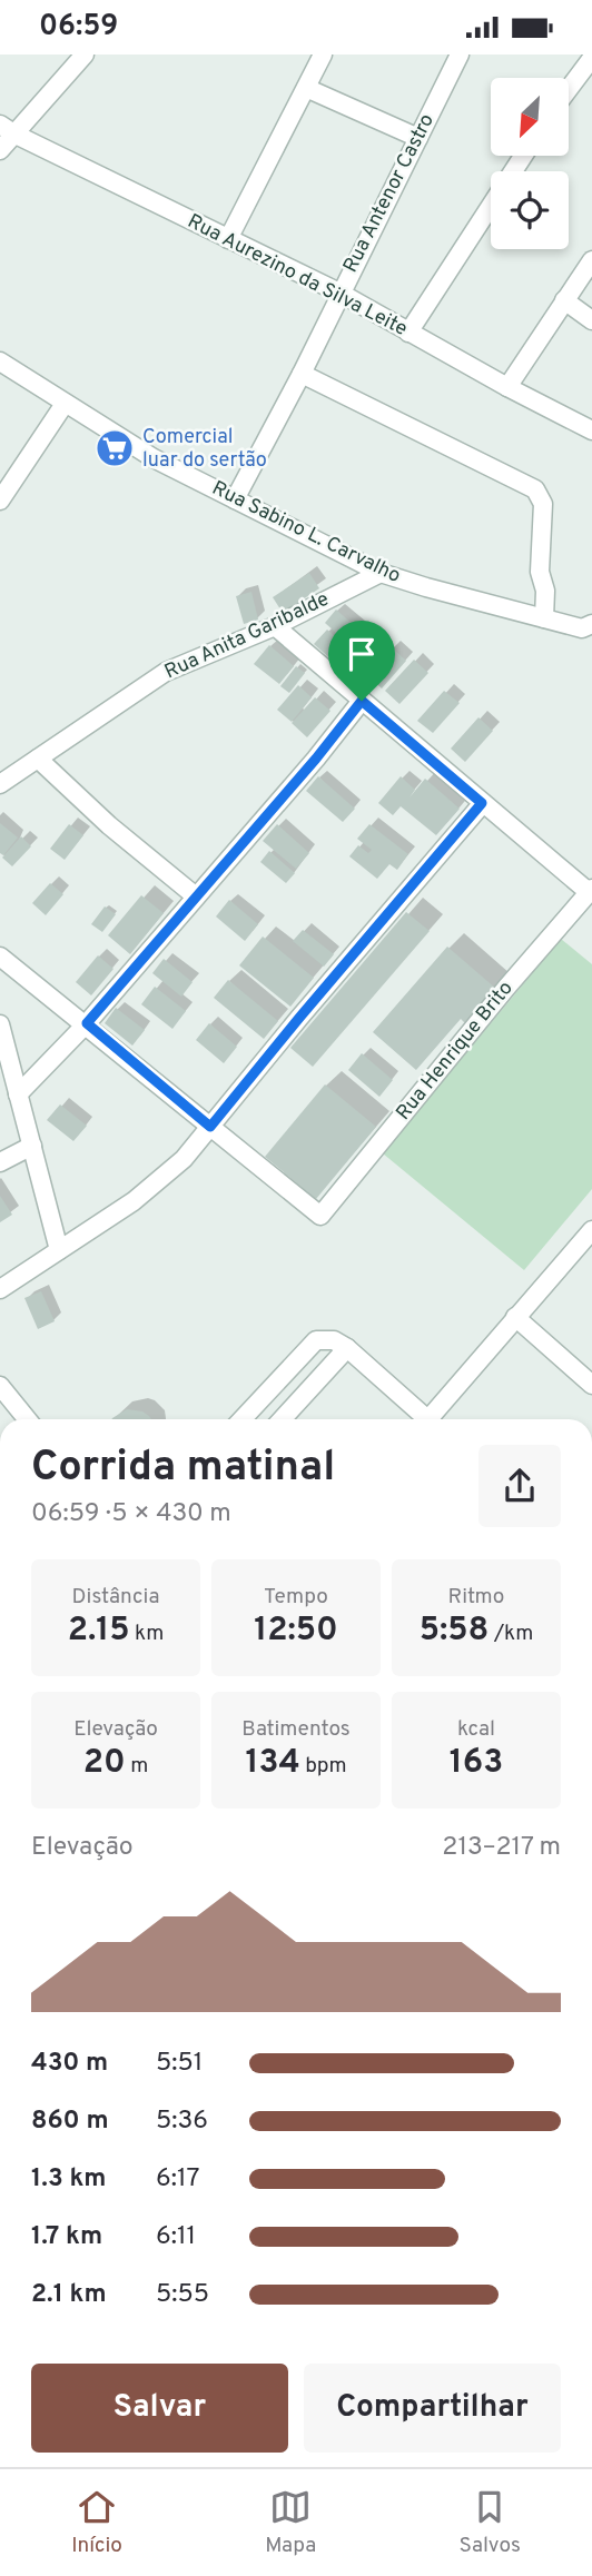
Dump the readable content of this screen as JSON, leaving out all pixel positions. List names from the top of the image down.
{
  "streets": {
    "street": [
      "Rua Antenor Castro",
      "Rua Aurezino da Silva Leite",
      "Rua Sabino L. Carvalho",
      "Rua Anita Garibalde",
      "Rua Henrique Brito"
    ]
  },
  "crossings": [
    ["Rua Antenor Castro", "Rua Aurezino da Silva Leite"],
    ["Rua Antenor Castro", "Rua Sabino L. Carvalho"],
    ["Rua Sabino L. Carvalho", "Rua Anita Garibalde"]
  ],
  "places": {
    "supermarket": ["Comercial luar do sertão"]
  },
  "north": "bottom left",
  "page": {
    "status": "06:59",
    "heading": ["Corrida matinal", "06:59 · 5 × 430 m"],
    "stats": [
      ["Distância", "2.15 km"],
      ["Tempo", "12:50"],
      ["Ritmo", "5:58 /km"],
      ["Elevação", "20 m"],
      ["Batimentos", "134 bpm"],
      ["kcal", "163"]
    ],
    "chart": ["Elevação", "213–217 m"],
    "list": [
      {
        "name": "430 m",
        "note": "5:51"
      },
      {
        "name": "860 m",
        "note": "5:36"
      },
      {
        "name": "1.3 km",
        "note": "6:17"
      },
      {
        "name": "1.7 km",
        "note": "6:11"
      },
      {
        "name": "2.1 km",
        "note": "5:55"
      }
    ],
    "buttons": ["Salvar", "Compartilhar"],
    "tabs": ["Início", "Mapa", "Salvos"]
  }
}
